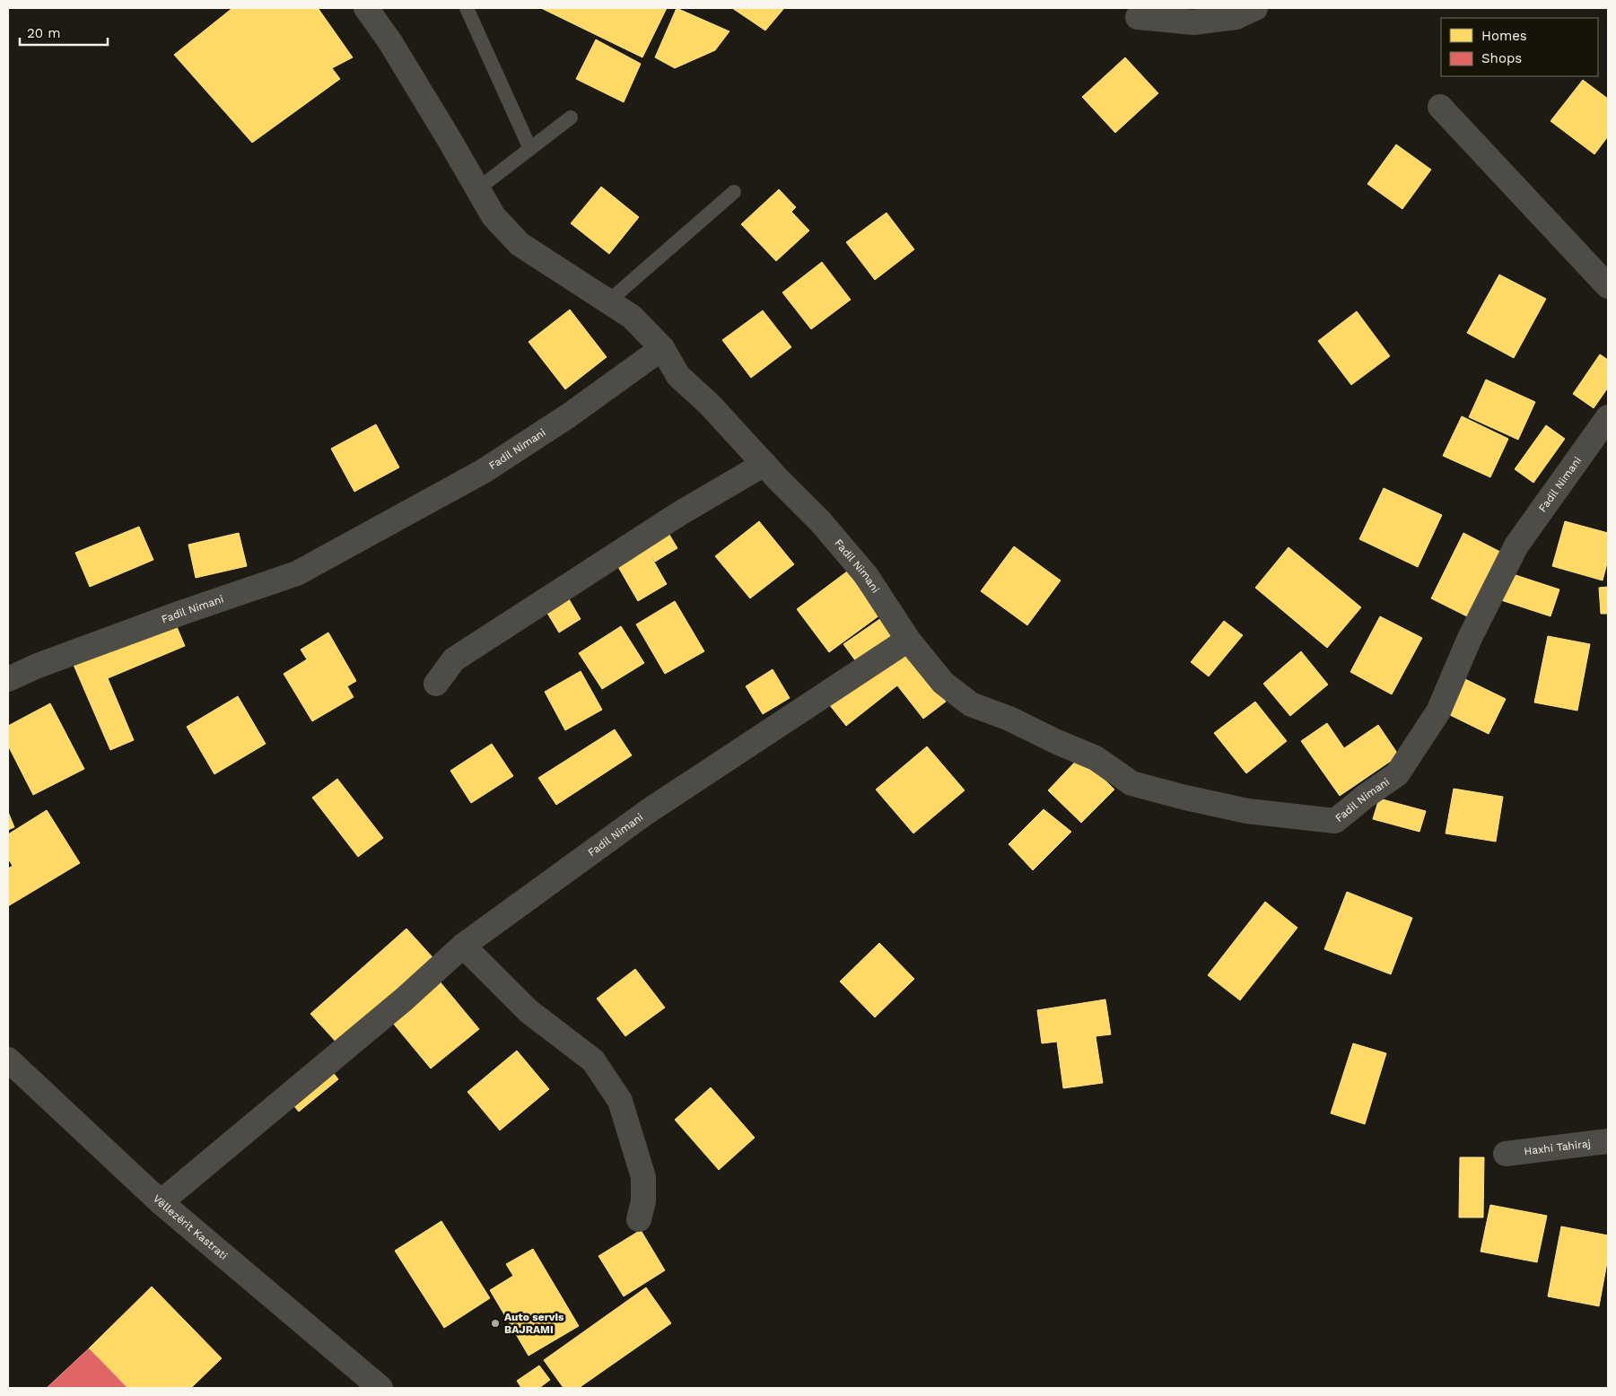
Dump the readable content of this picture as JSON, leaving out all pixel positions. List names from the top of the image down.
{
  "streets": {
    "street": ["Fadil Nimani", "Haxhi Tahiraj", "Vëllezërit Kastrati"]
  },
  "crossings": [
    ["Fadil Nimani", "Vëllezërit Kastrati"]
  ],
  "places": ["Auto servis BAJRAMI"],
  "legend": ["Homes", "Shops"],
  "scale_bar": "20 m"
}
